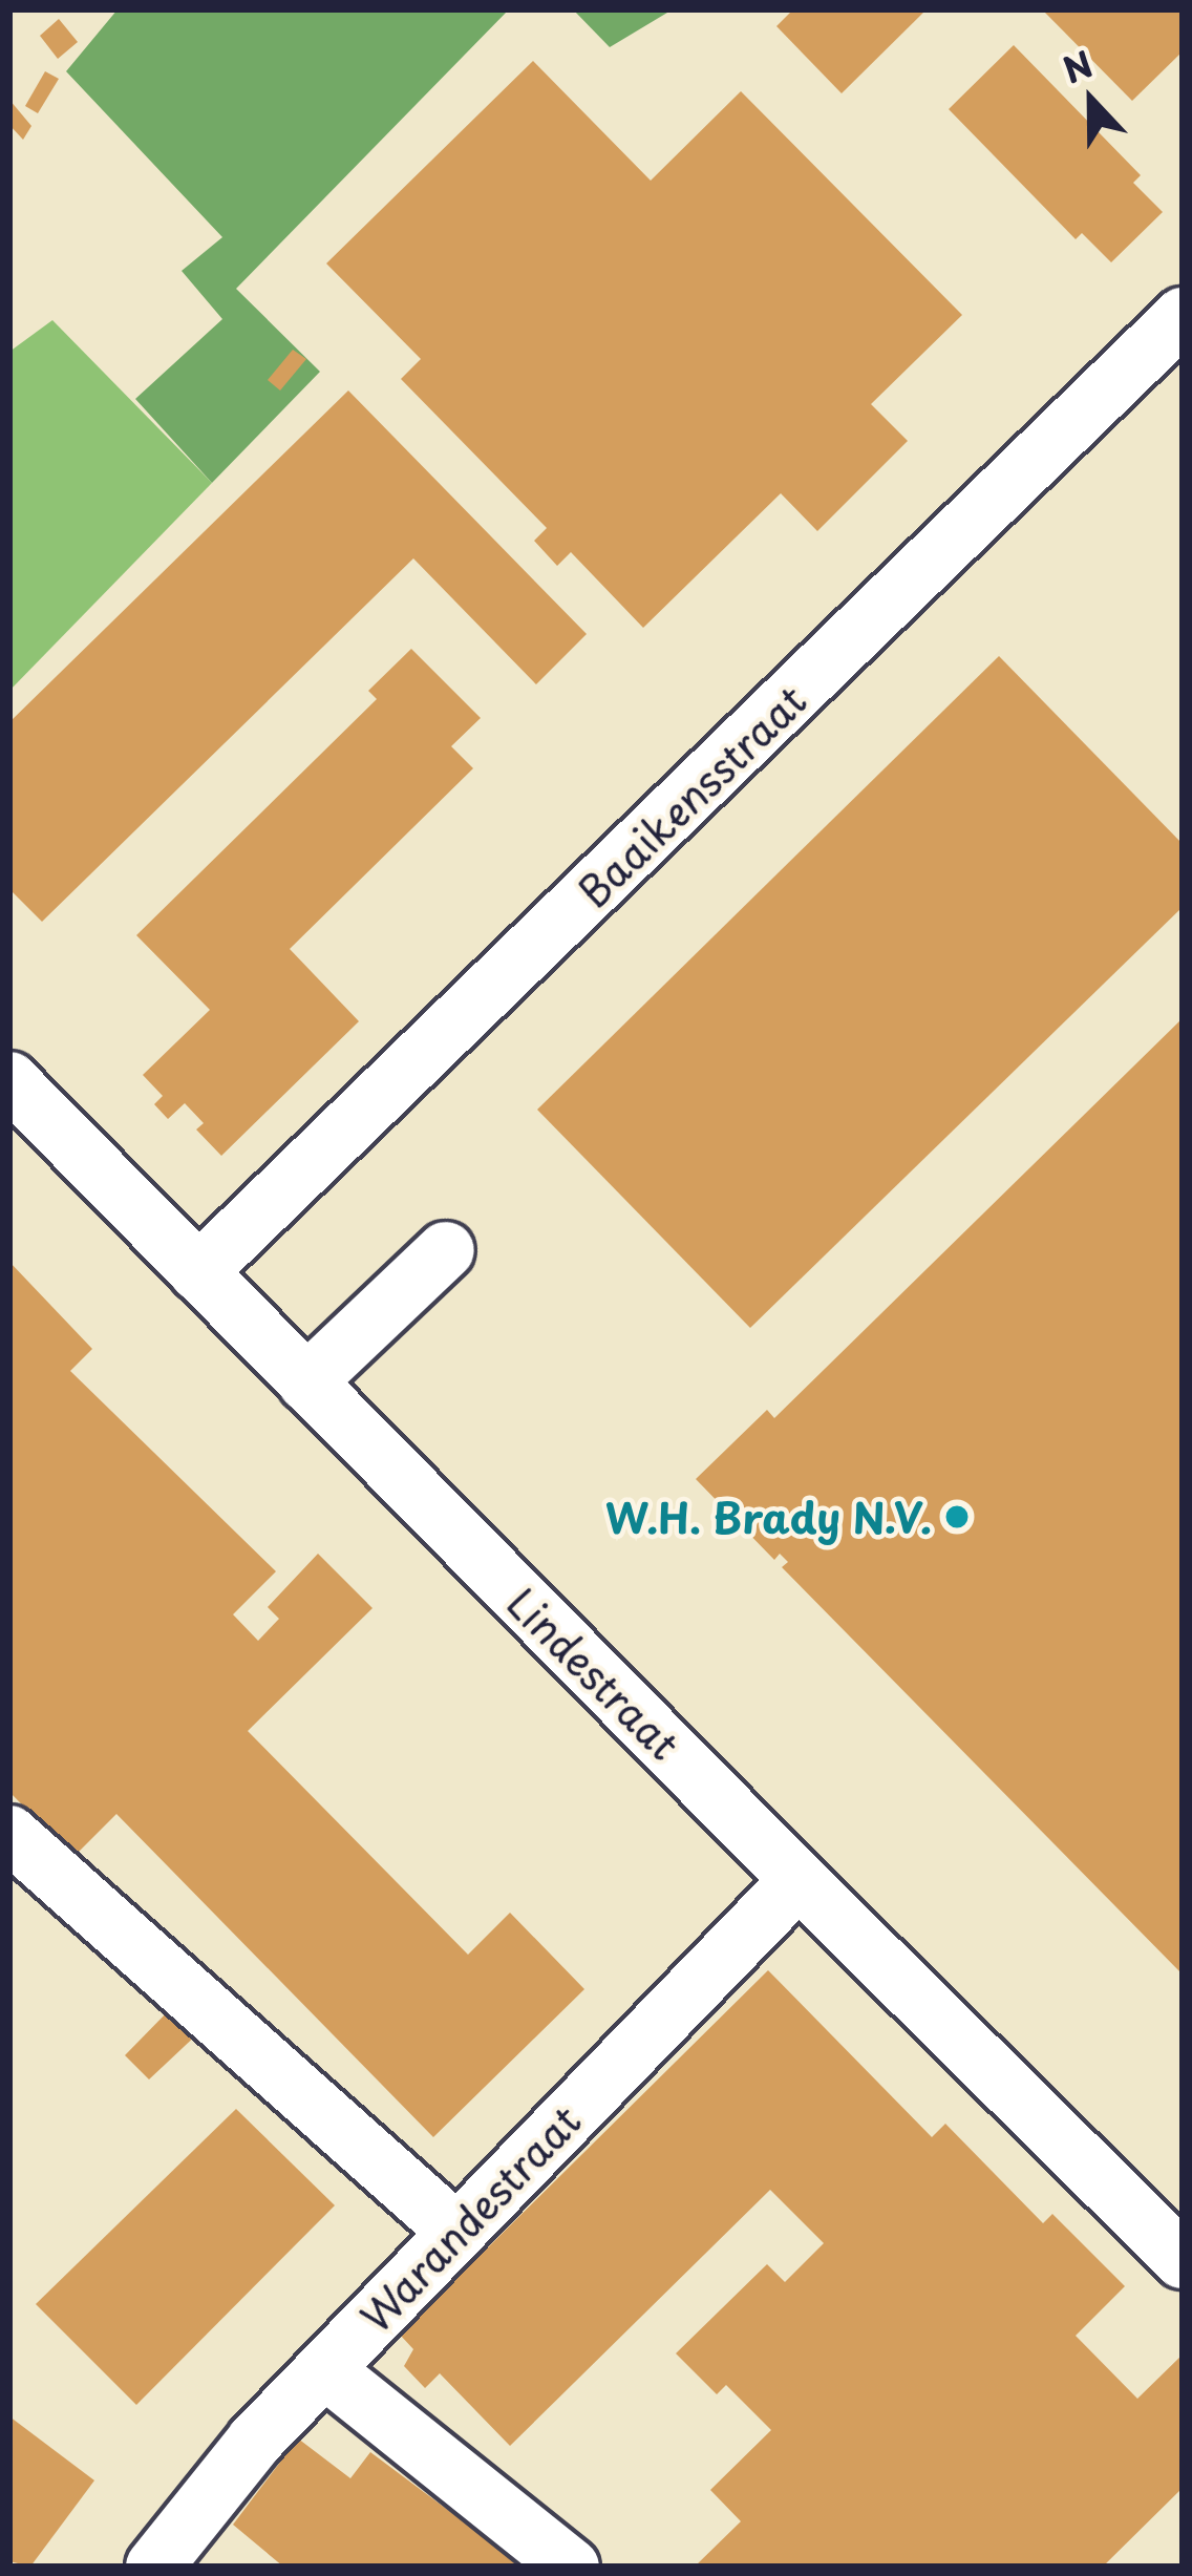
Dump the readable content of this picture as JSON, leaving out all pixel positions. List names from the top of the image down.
{
  "streets": {
    "street": ["Baaikensstraat", "Lindestraat", "Warandestraat"]
  },
  "crossings": [
    ["Baaikensstraat", "Lindestraat"],
    ["Lindestraat", "Warandestraat"]
  ],
  "places": ["W.H. Brady N.V."],
  "north": "top"
}
